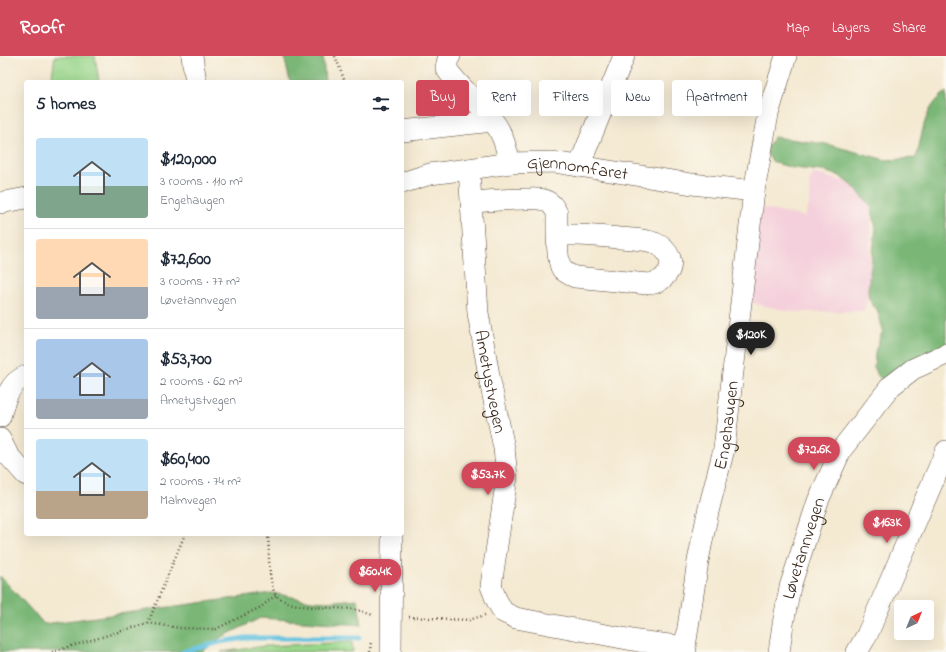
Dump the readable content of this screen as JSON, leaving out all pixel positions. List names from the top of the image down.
{
  "streets": {
    "street": [
      "Gjennomfaret",
      "Ametystvegen",
      "Engehaugen",
      "Løvetannvegen"
    ]
  },
  "crossings": [
    ["Gjennomfaret", "Ametystvegen"],
    ["Gjennomfaret", "Engehaugen"],
    ["Ametystvegen", "Engehaugen"]
  ],
  "north": "top right",
  "page": {
    "header": "Roofr",
    "nav": ["Map", "Layers", "Share"],
    "chip": [
      "Buy",
      "Rent",
      "Filters",
      "New",
      "Apartment"
    ],
    "heading": "5 homes",
    "list": [
      {
        "name": "$120,000",
        "note": "3 rooms · 110 m² · Engehaugen"
      },
      {
        "name": "$72,600",
        "note": "3 rooms · 77 m² · Løvetannvegen"
      },
      {
        "name": "$53,700",
        "note": "2 rooms · 62 m² · Ametystvegen"
      },
      {
        "name": "$60,400",
        "note": "2 rooms · 74 m² · Malmvegen"
      }
    ],
    "price": [
      "$120K",
      "$72.6K",
      "$53.7K",
      "$163K",
      "$60.4K"
    ]
  }
}
